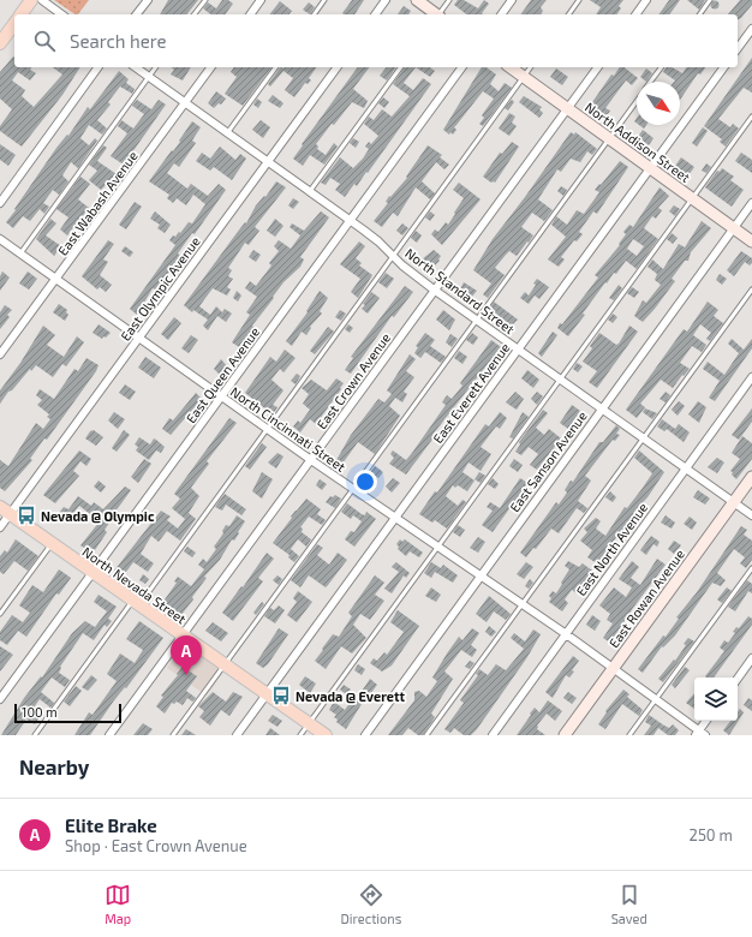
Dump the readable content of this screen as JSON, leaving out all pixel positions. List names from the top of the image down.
{
  "streets": {
    "main road": ["North Nevada Street"],
    "street": [
      "North Addison Street",
      "East Wabash Avenue",
      "East Olympic Avenue",
      "North Standard Street",
      "East Queen Avenue",
      "East Crown Avenue",
      "East Everett Avenue",
      "North Cincinnati Street",
      "East Sanson Avenue",
      "East North Avenue",
      "East Rowan Avenue"
    ]
  },
  "crossings": [
    ["North Addison Street", "East Crown Avenue"],
    ["North Addison Street", "East Everett Avenue"],
    ["North Addison Street", "East Sanson Avenue"],
    ["East Wabash Avenue", "North Standard Street"],
    ["East Wabash Avenue", "North Cincinnati Street"],
    ["East Olympic Avenue", "North Standard Street"],
    ["East Olympic Avenue", "North Cincinnati Street"],
    ["East Olympic Avenue", "North Nevada Street"],
    ["North Standard Street", "East Queen Avenue"],
    ["North Standard Street", "East Crown Avenue"],
    ["North Standard Street", "East Everett Avenue"],
    ["North Standard Street", "East Sanson Avenue"],
    ["North Standard Street", "East North Avenue"],
    ["North Standard Street", "East Rowan Avenue"],
    ["East Queen Avenue", "North Cincinnati Street"],
    ["East Queen Avenue", "North Nevada Street"],
    ["East Crown Avenue", "North Cincinnati Street"],
    ["East Crown Avenue", "North Nevada Street"],
    ["East Everett Avenue", "North Cincinnati Street"],
    ["East Everett Avenue", "North Nevada Street"],
    ["North Cincinnati Street", "East Sanson Avenue"],
    ["North Cincinnati Street", "East North Avenue"],
    ["North Cincinnati Street", "East Rowan Avenue"]
  ],
  "places": {
    "bus stop": ["Nevada @ Olympic", "Nevada @ Everett"]
  },
  "scale_bar": "100 m",
  "north": "bottom right",
  "page": {
    "search": "Search here",
    "pins": "A",
    "scale": "100 m",
    "heading": "Nearby",
    "list": [
      {
        "mark": "A",
        "name": "Elite Brake",
        "note": "Shop · East Crown Avenue",
        "value": "250 m"
      }
    ],
    "nav": ["Map", "Directions", "Saved"]
  }
}
